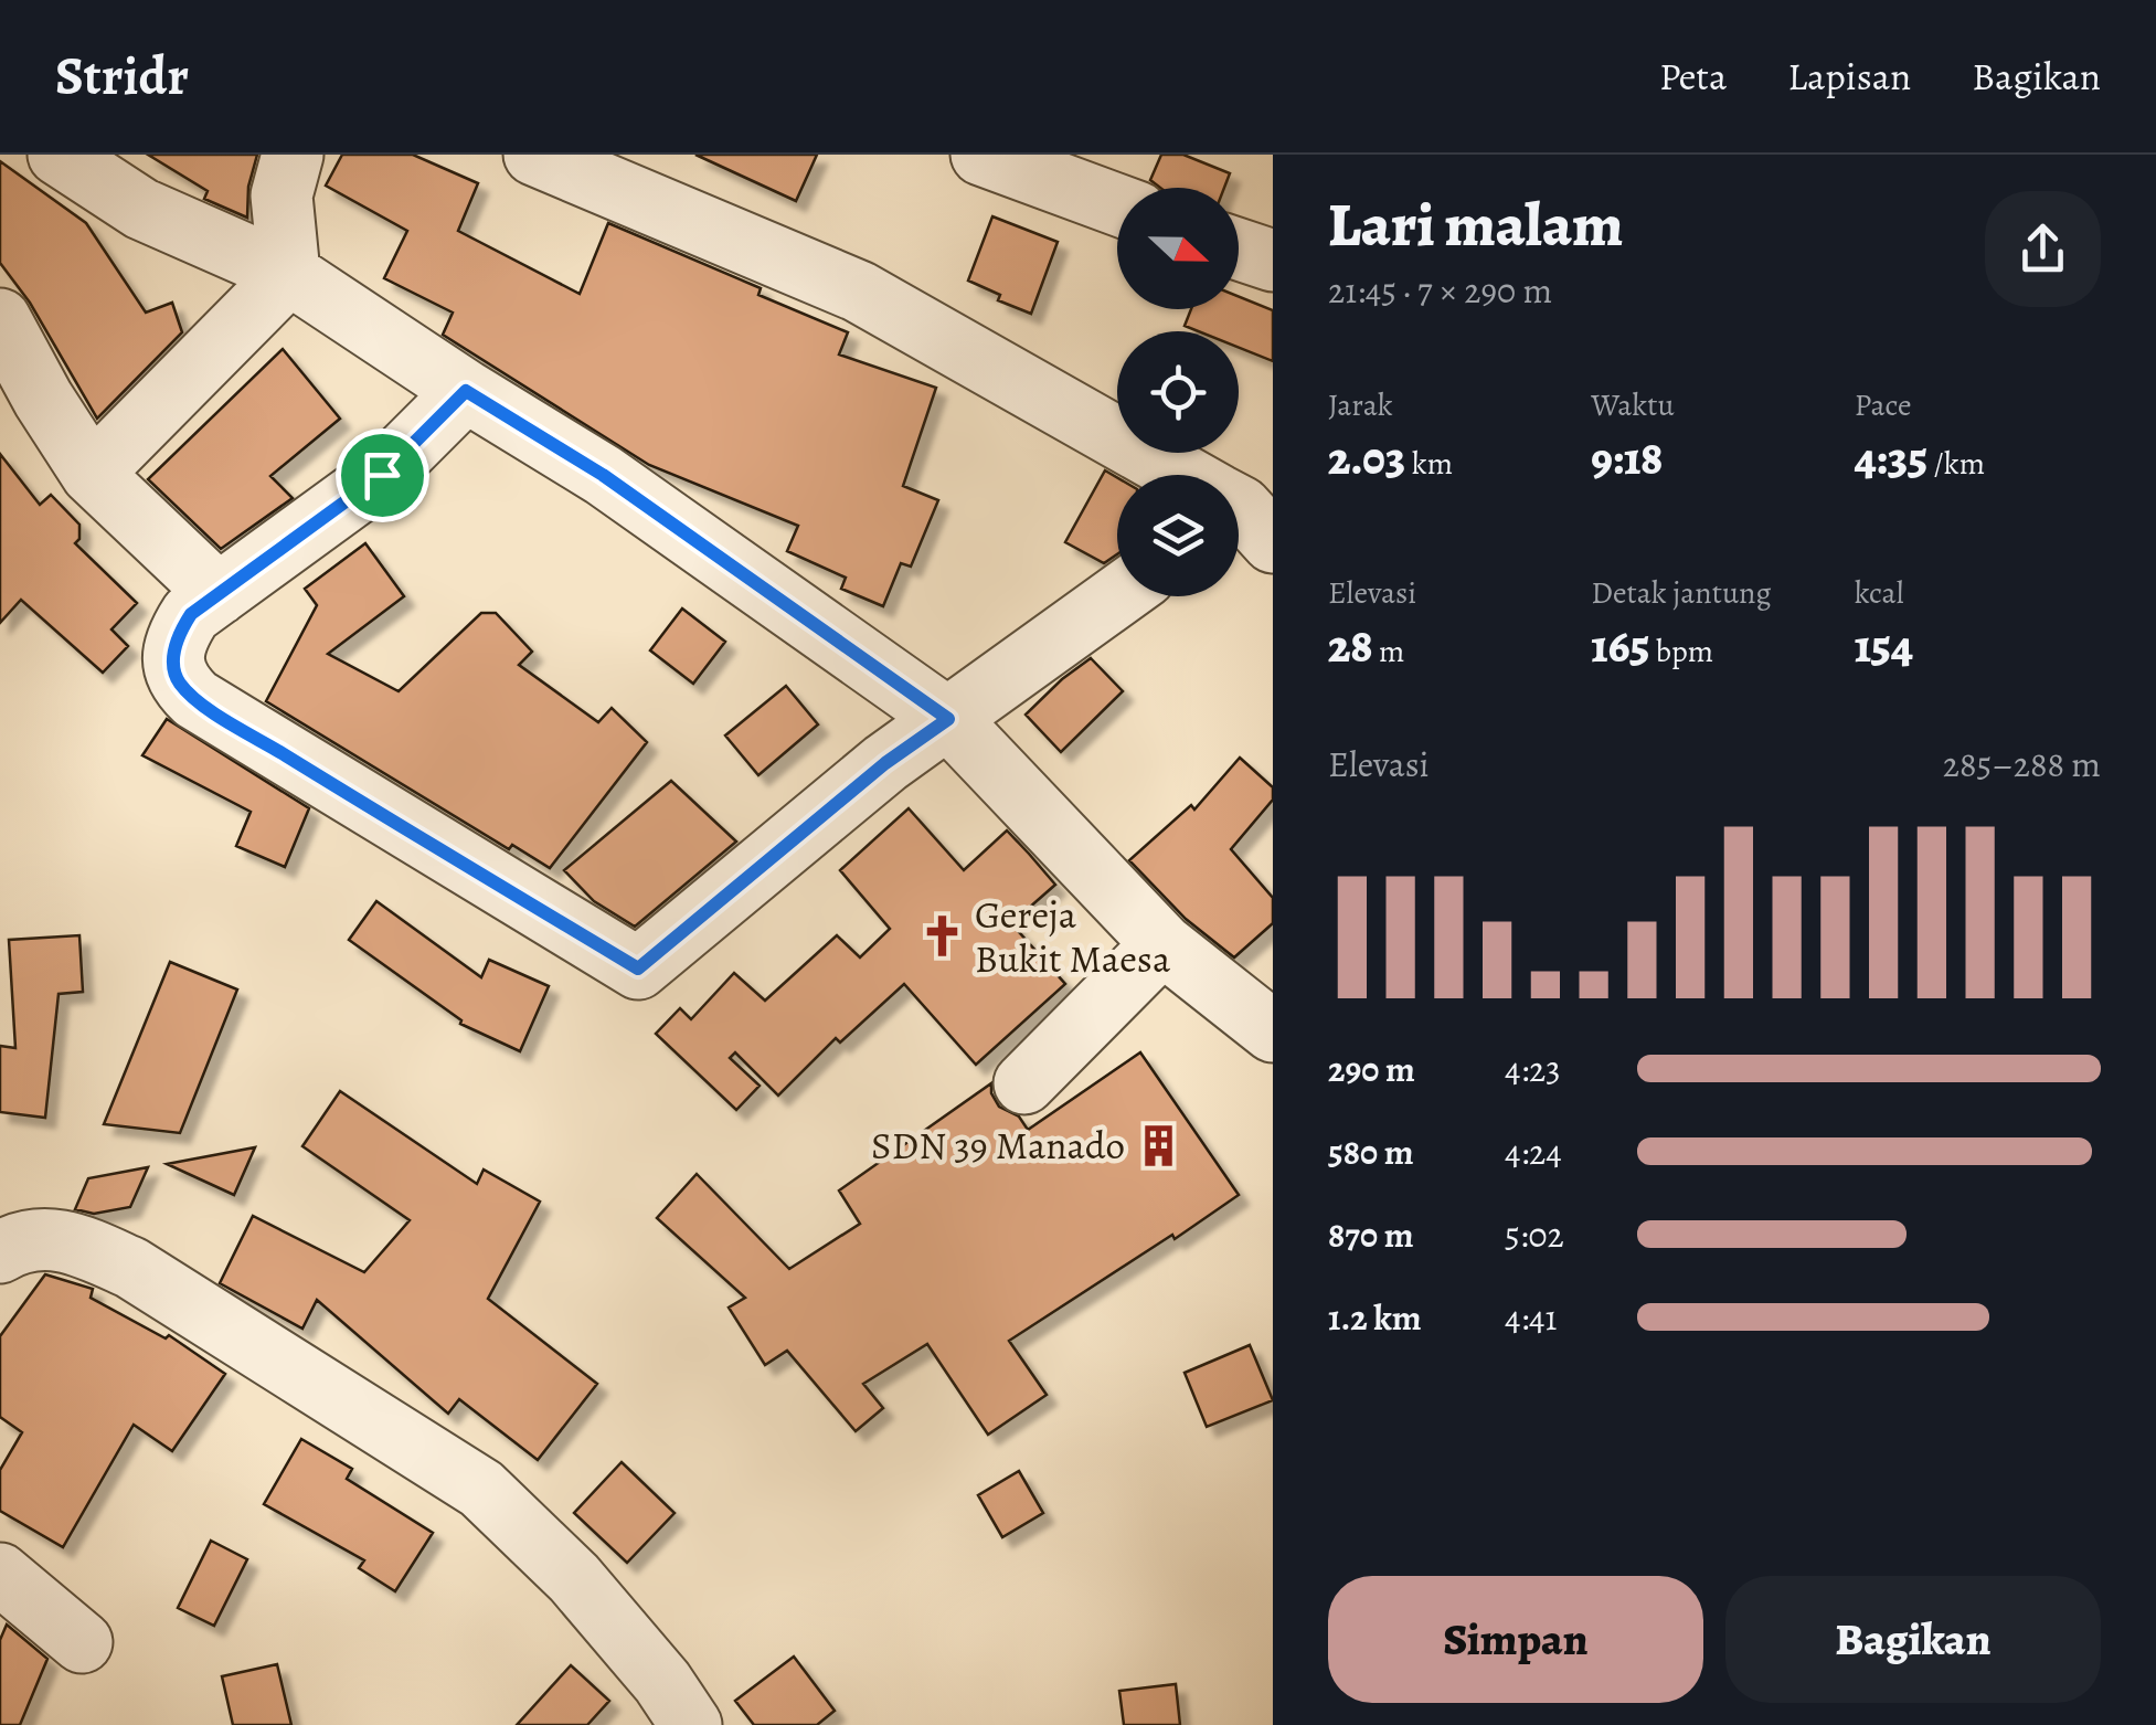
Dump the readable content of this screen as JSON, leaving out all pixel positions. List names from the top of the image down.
{
  "places": {
    "church": ["Gereja Bukit Maesa"],
    "building": ["SDN 39 Manado"]
  },
  "north": "right",
  "page": {
    "header": "Stridr",
    "nav": ["Peta", "Lapisan", "Bagikan"],
    "heading": ["Lari malam", "21:45 · 7 × 290 m"],
    "stats": [
      ["Jarak", "2.03 km"],
      ["Waktu", "9:18"],
      ["Pace", "4:35 /km"],
      ["Elevasi", "28 m"],
      ["Detak jantung", "165 bpm"],
      ["kcal", "154"]
    ],
    "chart": ["Elevasi", "285–288 m"],
    "list": [
      {
        "name": "290 m",
        "note": "4:23"
      },
      {
        "name": "580 m",
        "note": "4:24"
      },
      {
        "name": "870 m",
        "note": "5:02"
      },
      {
        "name": "1.2 km",
        "note": "4:41"
      }
    ],
    "buttons": ["Simpan", "Bagikan"]
  }
}
